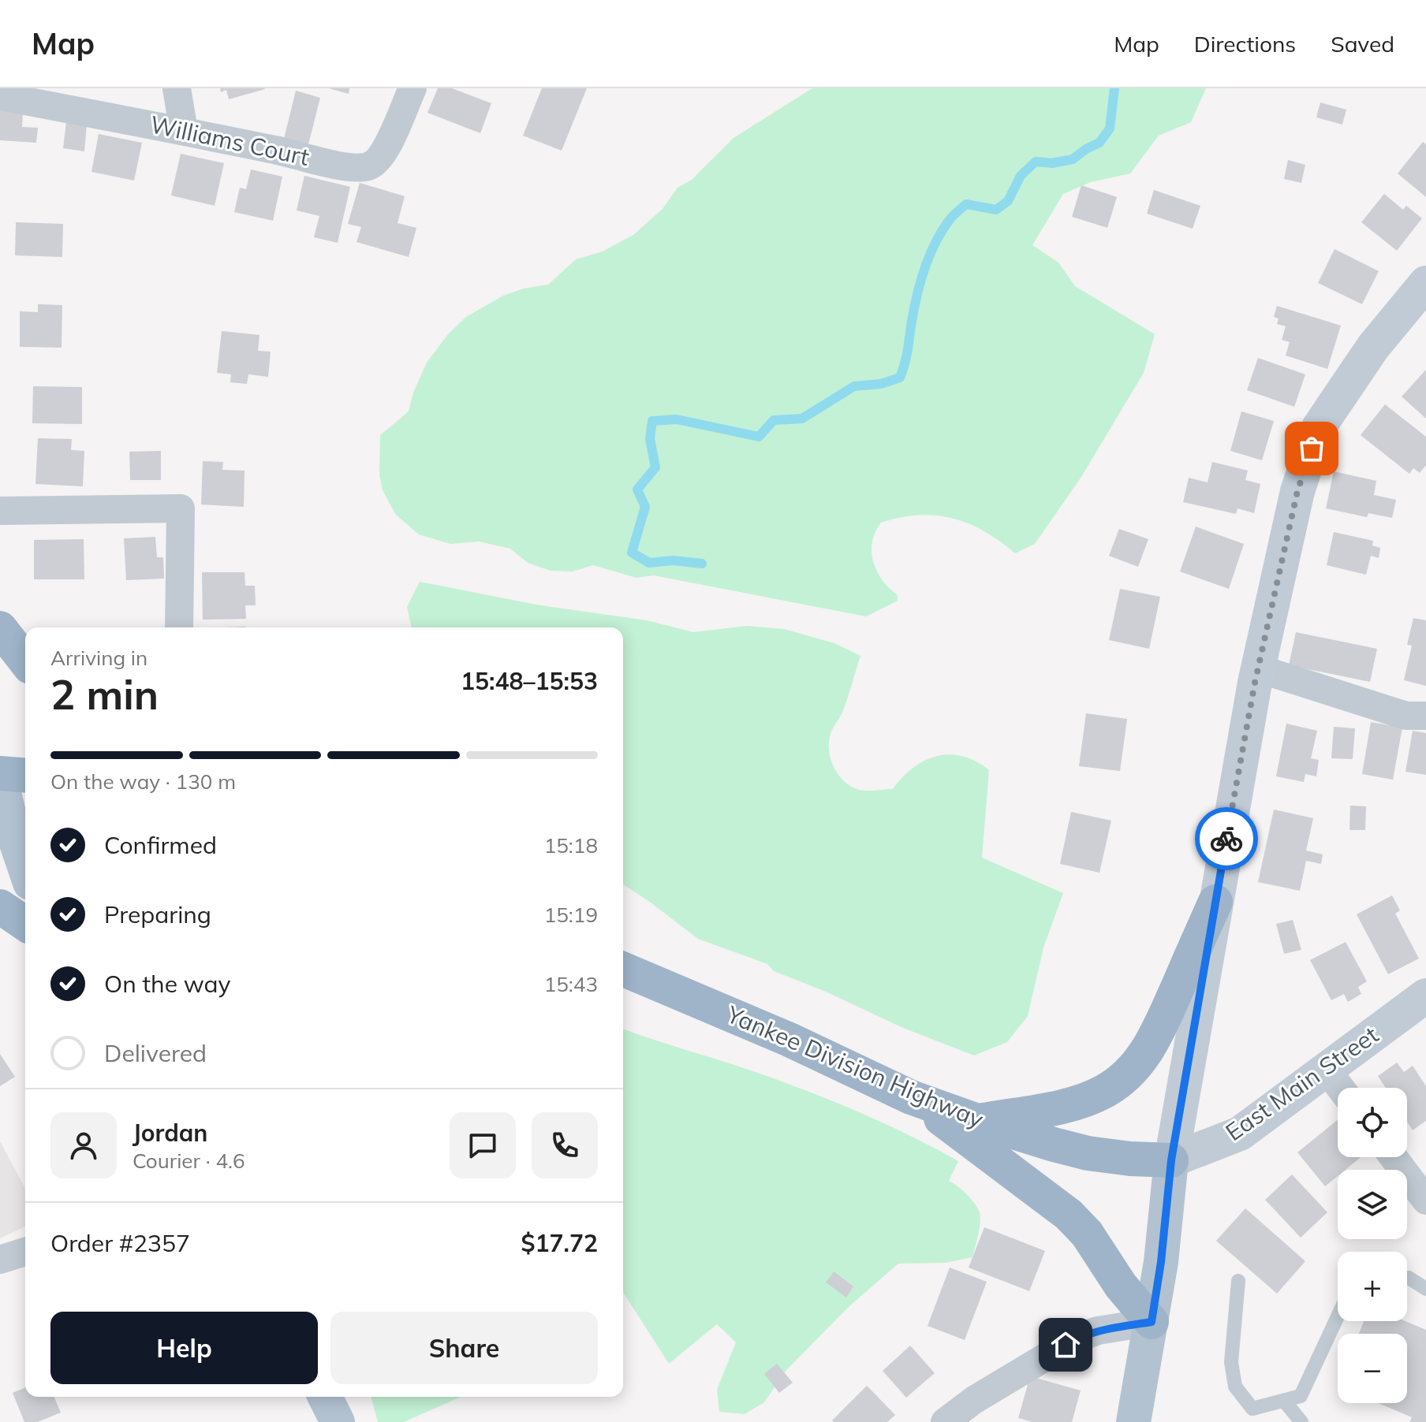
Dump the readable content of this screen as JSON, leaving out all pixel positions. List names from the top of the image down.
{
  "streets": {
    "highway": ["Yankee Division Highway"],
    "main road": ["East Main Street"],
    "street": ["Williams Court"]
  },
  "crossings": [
    ["Yankee Division Highway", "East Main Street"]
  ],
  "page": {
    "header": "Map",
    "nav": ["Map", "Directions", "Saved"],
    "heading": ["2 min", "Arriving in", "15:48–15:53"],
    "panel": [
      "Jordan",
      "Courier · 4.6",
      "Order #2357",
      "$17.72"
    ],
    "bar": "On the way · 130 m",
    "list": [
      ["Confirmed", "15:18"],
      ["Preparing", "15:19"],
      ["On the way", "15:43"],
      "Delivered"
    ],
    "map_buttons": ["+", "−"],
    "buttons": ["Help", "Share"]
  }
}
